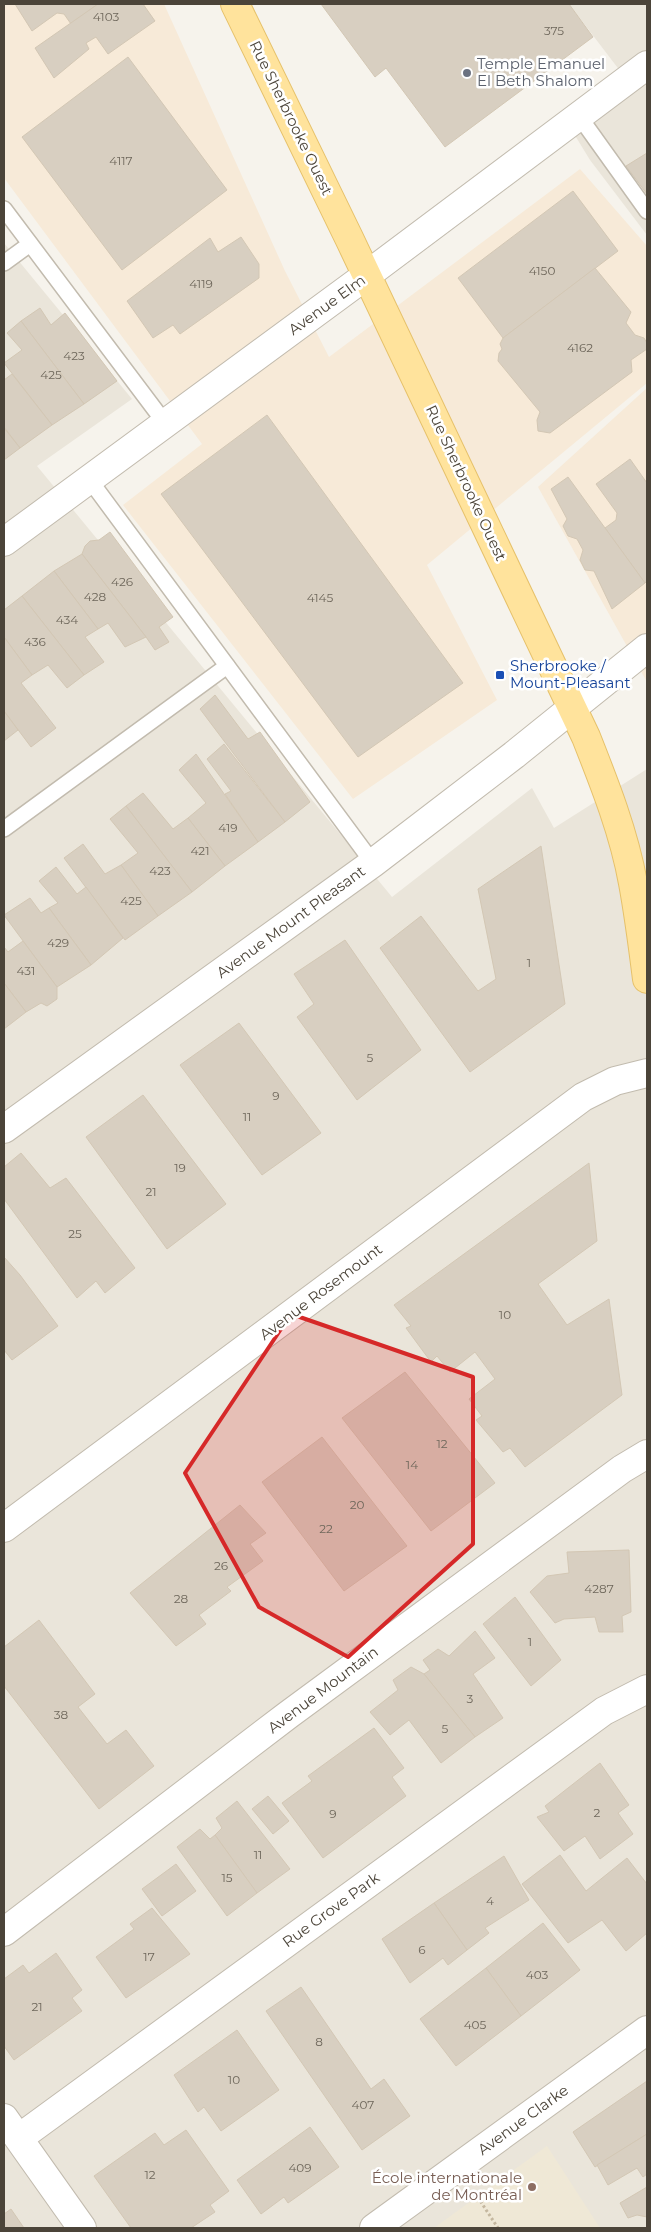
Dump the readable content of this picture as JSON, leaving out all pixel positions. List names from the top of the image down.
{
  "streets": {
    "main road": ["Rue Sherbrooke Ouest"],
    "street": [
      "Avenue Elm",
      "Avenue Mount Pleasant",
      "Avenue Rosemount",
      "Avenue Mountain",
      "Rue Grove Park",
      "Avenue Clarke"
    ]
  },
  "crossings": [
    ["Rue Sherbrooke Ouest", "Avenue Elm"],
    ["Rue Sherbrooke Ouest", "Avenue Mount Pleasant"]
  ],
  "places": {
    "other": ["Temple Emanuel El Beth Shalom", "École internationale de Montréal"],
    "transit": ["Sherbrooke / Mount-Pleasant"]
  },
  "house_numbers": [
    "4103",
    "375",
    "4117",
    "4150",
    "4119",
    "4162",
    "423",
    "425",
    "426",
    "428",
    "4145",
    "434",
    "436",
    "419",
    "421",
    "423",
    "425",
    "429",
    "1",
    "431",
    "5",
    "9",
    "11",
    "19",
    "21",
    "25",
    "10",
    "12",
    "14",
    "20",
    "22",
    "26",
    "4287",
    "28",
    "1",
    "3",
    "38",
    "5",
    "2",
    "9",
    "11",
    "15",
    "4",
    "6",
    "17",
    "403",
    "21",
    "405",
    "8",
    "10",
    "407",
    "409",
    "12"
  ]
}
